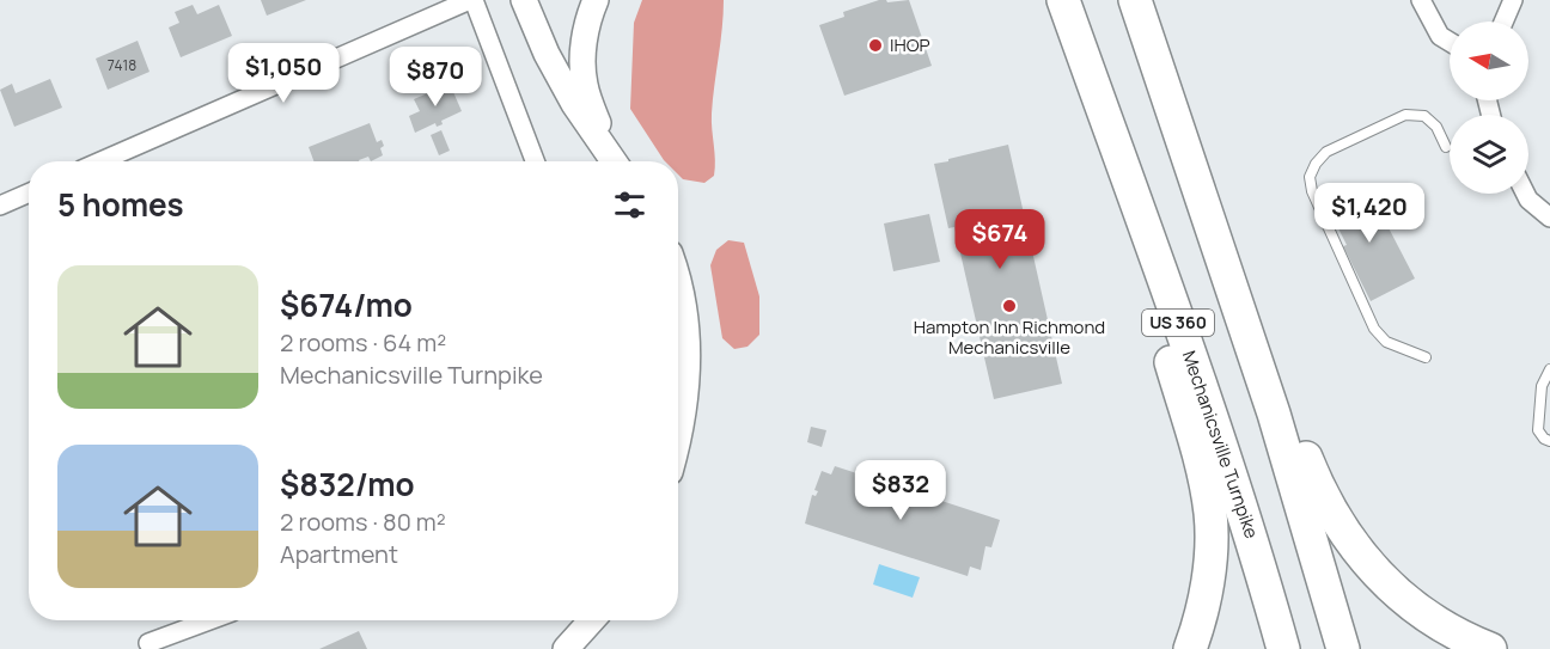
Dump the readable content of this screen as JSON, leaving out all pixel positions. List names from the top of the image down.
{
  "streets": {
    "highway": ["US 360", "Mechanicsville Turnpike"]
  },
  "places": ["IHOP", "Hampton Inn Richmond Mechanicsville"],
  "house_numbers": ["7418"],
  "north": "left",
  "page": {
    "price": [
      "$1,050",
      "$870",
      "$1,420",
      "$674",
      "$832"
    ],
    "heading": "5 homes",
    "list": [
      {
        "name": "$674/mo",
        "note": "2 rooms · 64 m² · Mechanicsville Turnpike"
      },
      {
        "name": "$832/mo",
        "note": "2 rooms · 80 m² · Apartment"
      }
    ]
  }
}
